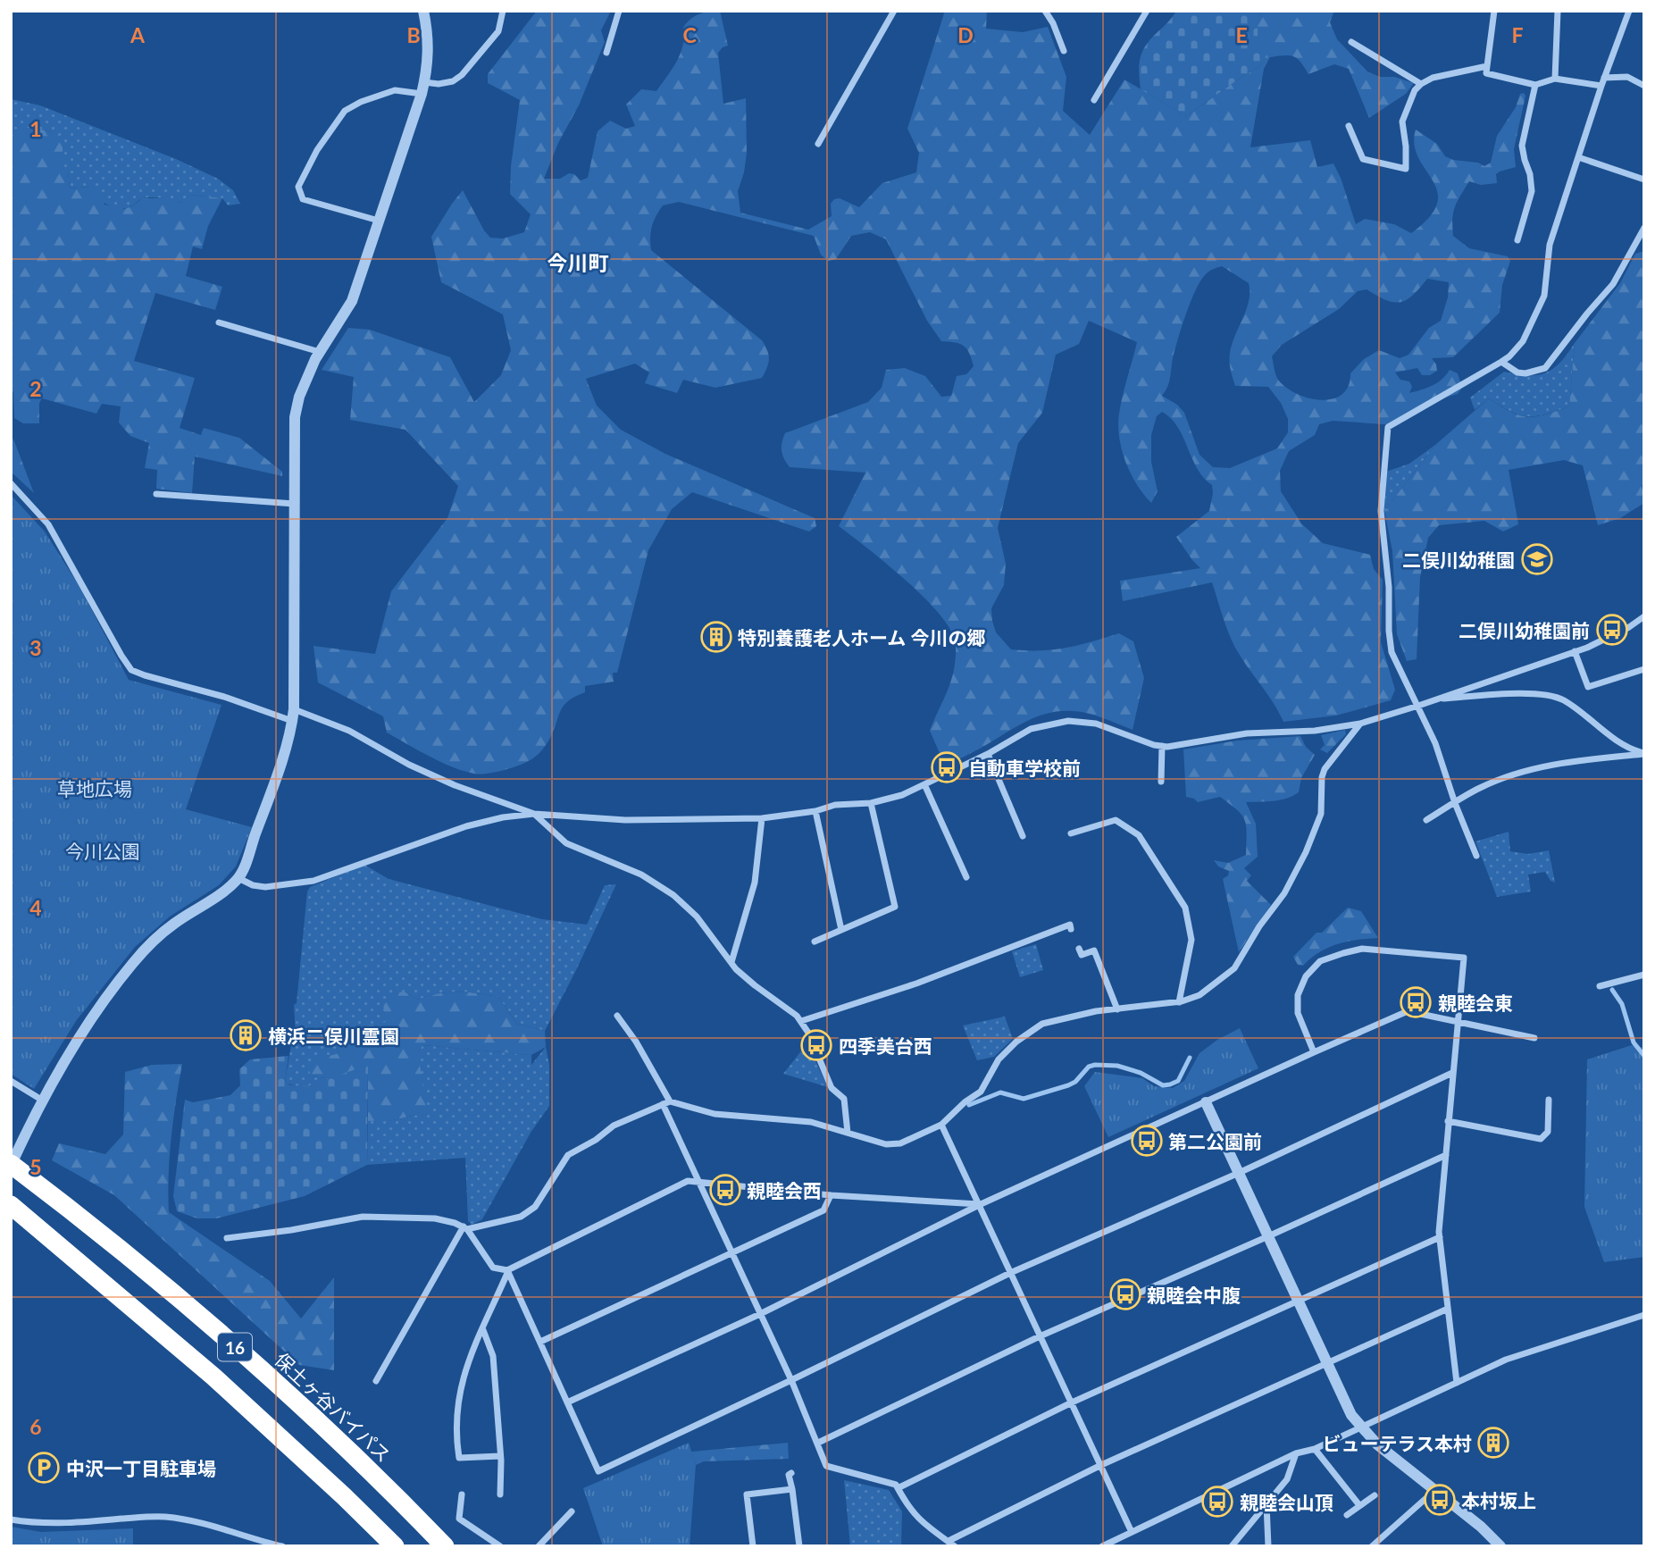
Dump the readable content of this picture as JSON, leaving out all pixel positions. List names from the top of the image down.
{
  "streets": {
    "highway": ["16", "保土ヶ谷バイパス"]
  },
  "districts": ["今川町"],
  "parks": ["草地広場", "今川公園"],
  "places": {
    "school or university": ["二俣川幼稚園"],
    "bus stop": [
      "二俣川幼稚園前",
      "自動車学校前",
      "親睦会東",
      "四季美台西",
      "第二公園前",
      "親睦会西",
      "親睦会中腹",
      "本村坂上",
      "親睦会山頂"
    ],
    "building": ["特別養護老人ホーム 今川の郷", "横浜二俣川霊園", "ビューテラス本村"],
    "parking": ["中沢一丁目駐車場"]
  },
  "grid": {
    "columns": [
      "A",
      "B",
      "C",
      "D",
      "E",
      "F"
    ],
    "rows": [
      "1",
      "2",
      "3",
      "4",
      "5",
      "6"
    ]
  }
}
